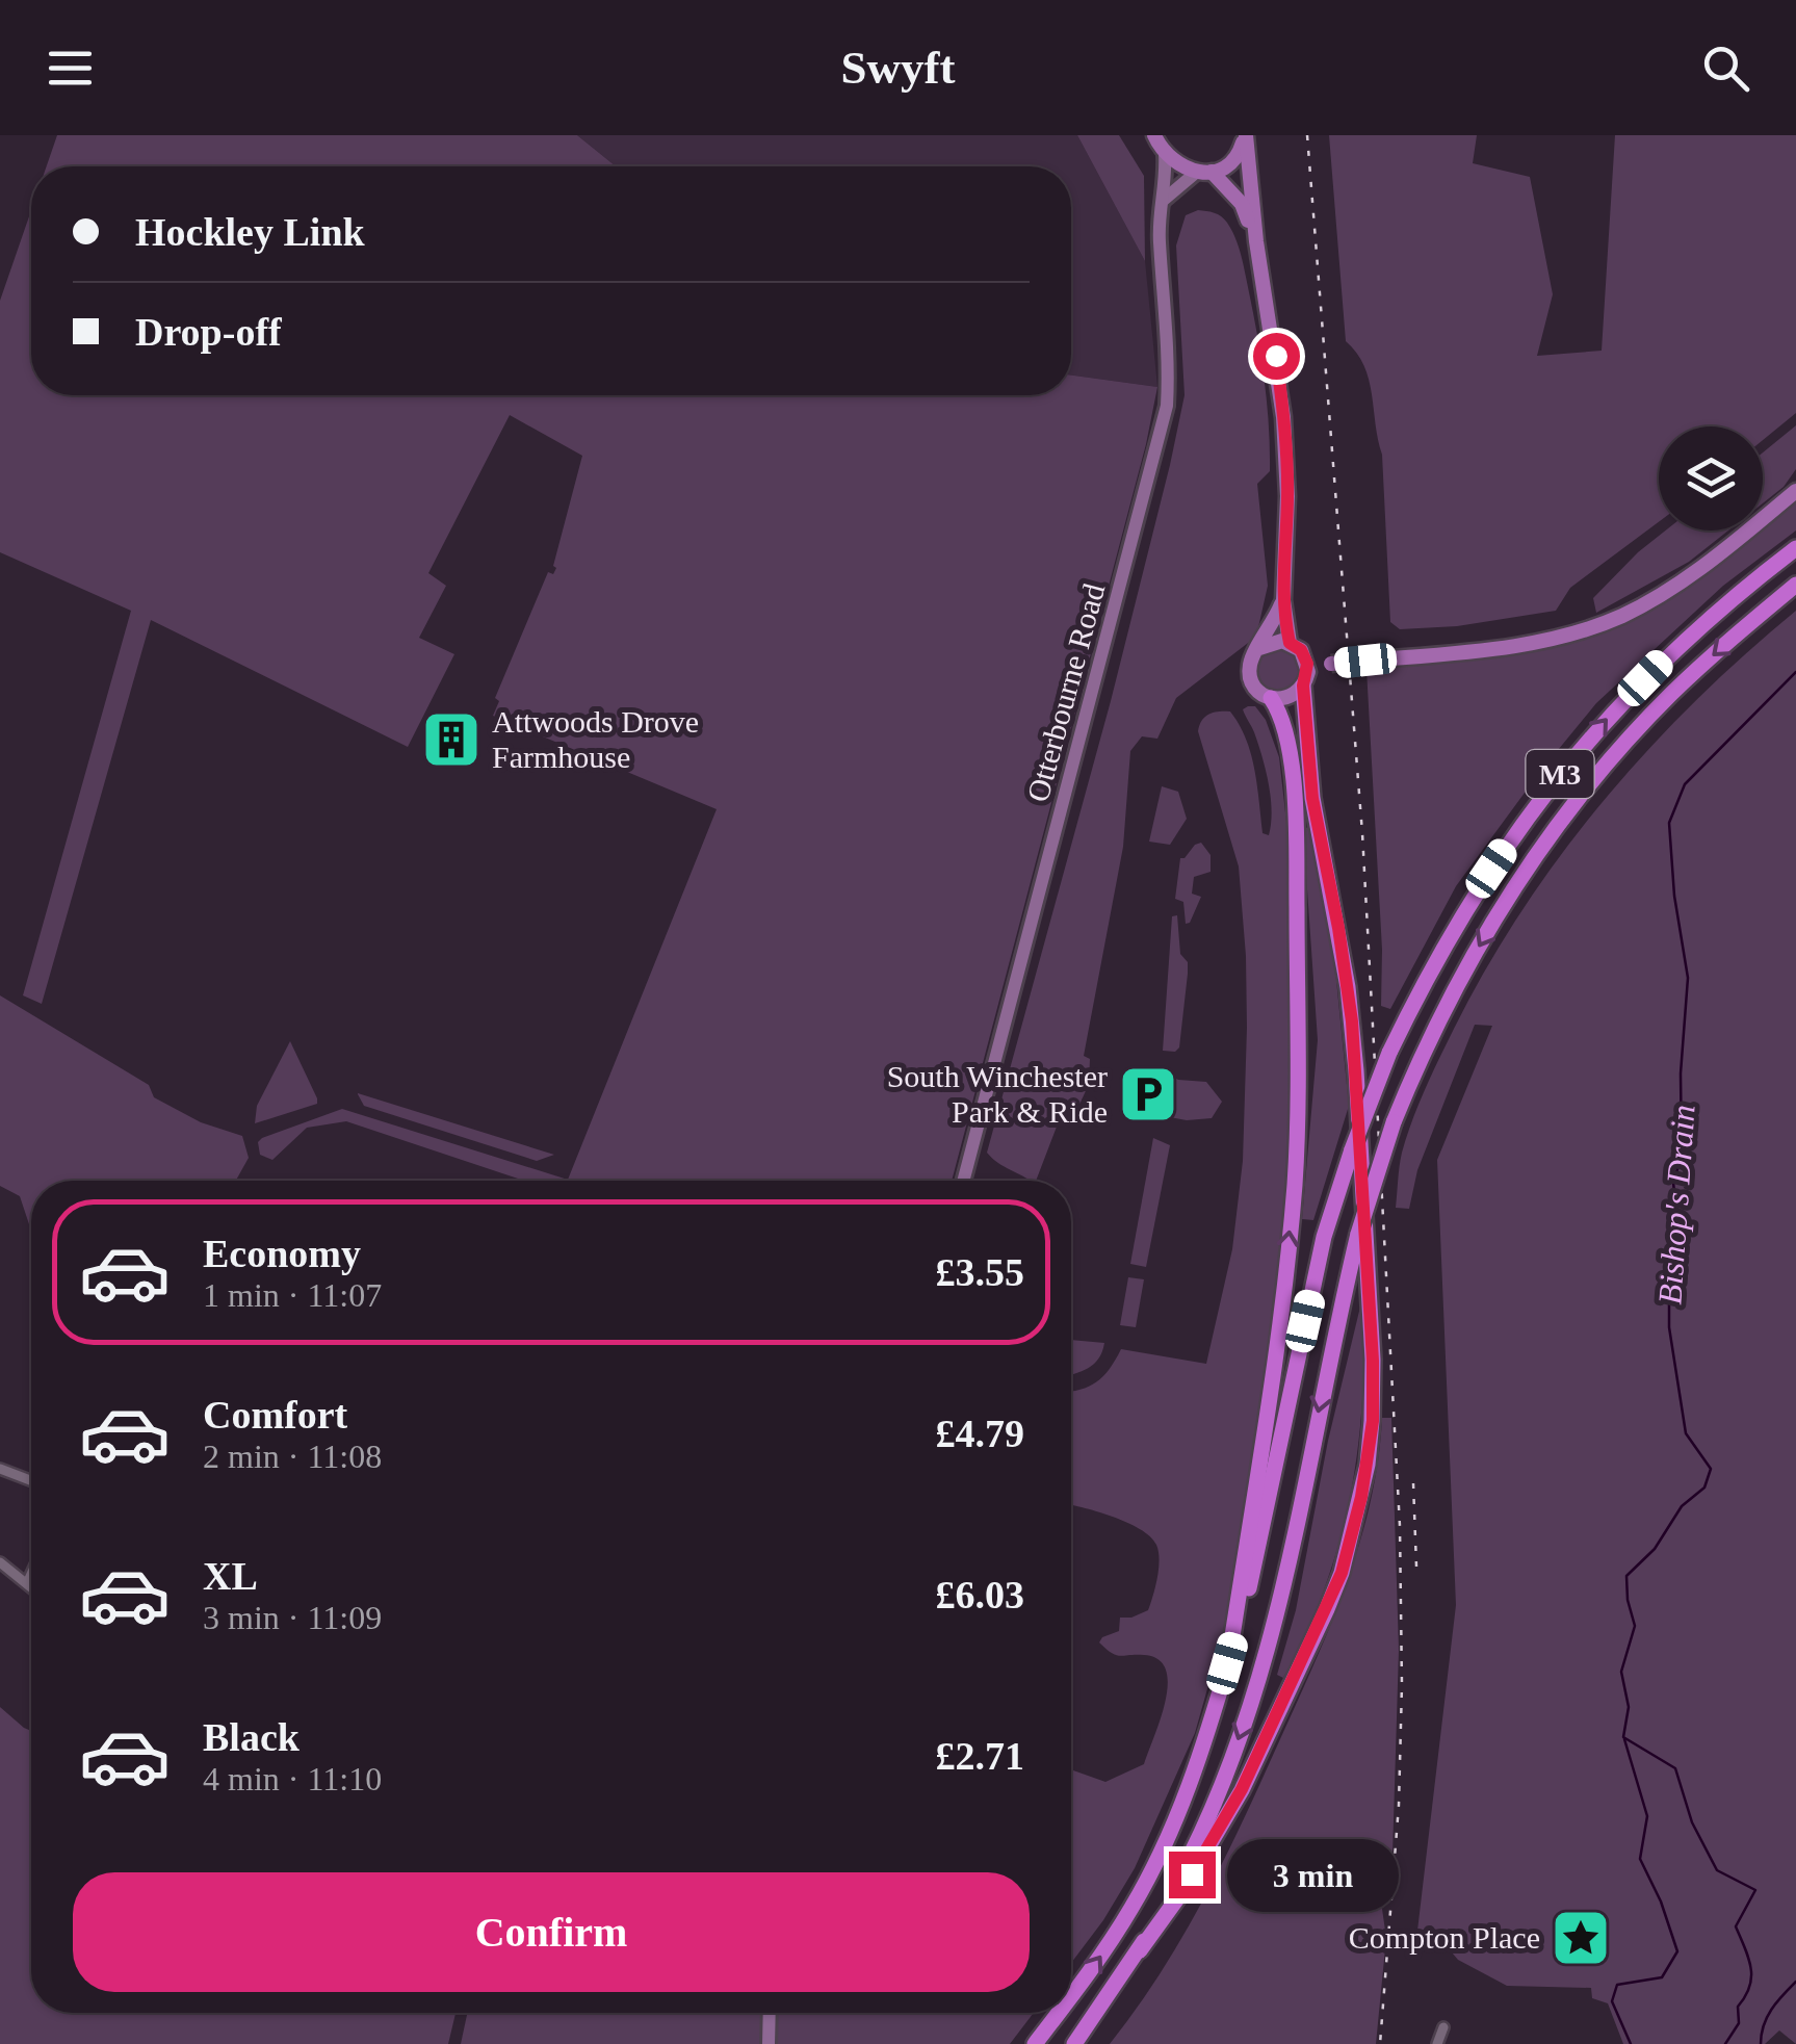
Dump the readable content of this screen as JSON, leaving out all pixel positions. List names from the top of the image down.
{
  "streets": {
    "highway": ["M3"],
    "street": ["Otterbourne Road"]
  },
  "water": ["Bishop's Drain"],
  "places": {
    "building": ["Attwoods Drove Farmhouse"],
    "parking": ["South Winchester Park & Ride"],
    "place": ["Compton Place"]
  },
  "page": {
    "header": "Swyft",
    "banner": ["Hockley Link", "Drop-off"],
    "list": [
      {
        "name": "Economy",
        "note": "1 min · 11:07",
        "value": "£3.55"
      },
      {
        "name": "Comfort",
        "note": "2 min · 11:08",
        "value": "£4.79"
      },
      {
        "name": "XL",
        "note": "3 min · 11:09",
        "value": "£6.03"
      },
      {
        "name": "Black",
        "note": "4 min · 11:10",
        "value": "£2.71"
      }
    ],
    "bubble": "3 min",
    "buttons": "Confirm"
  }
}
